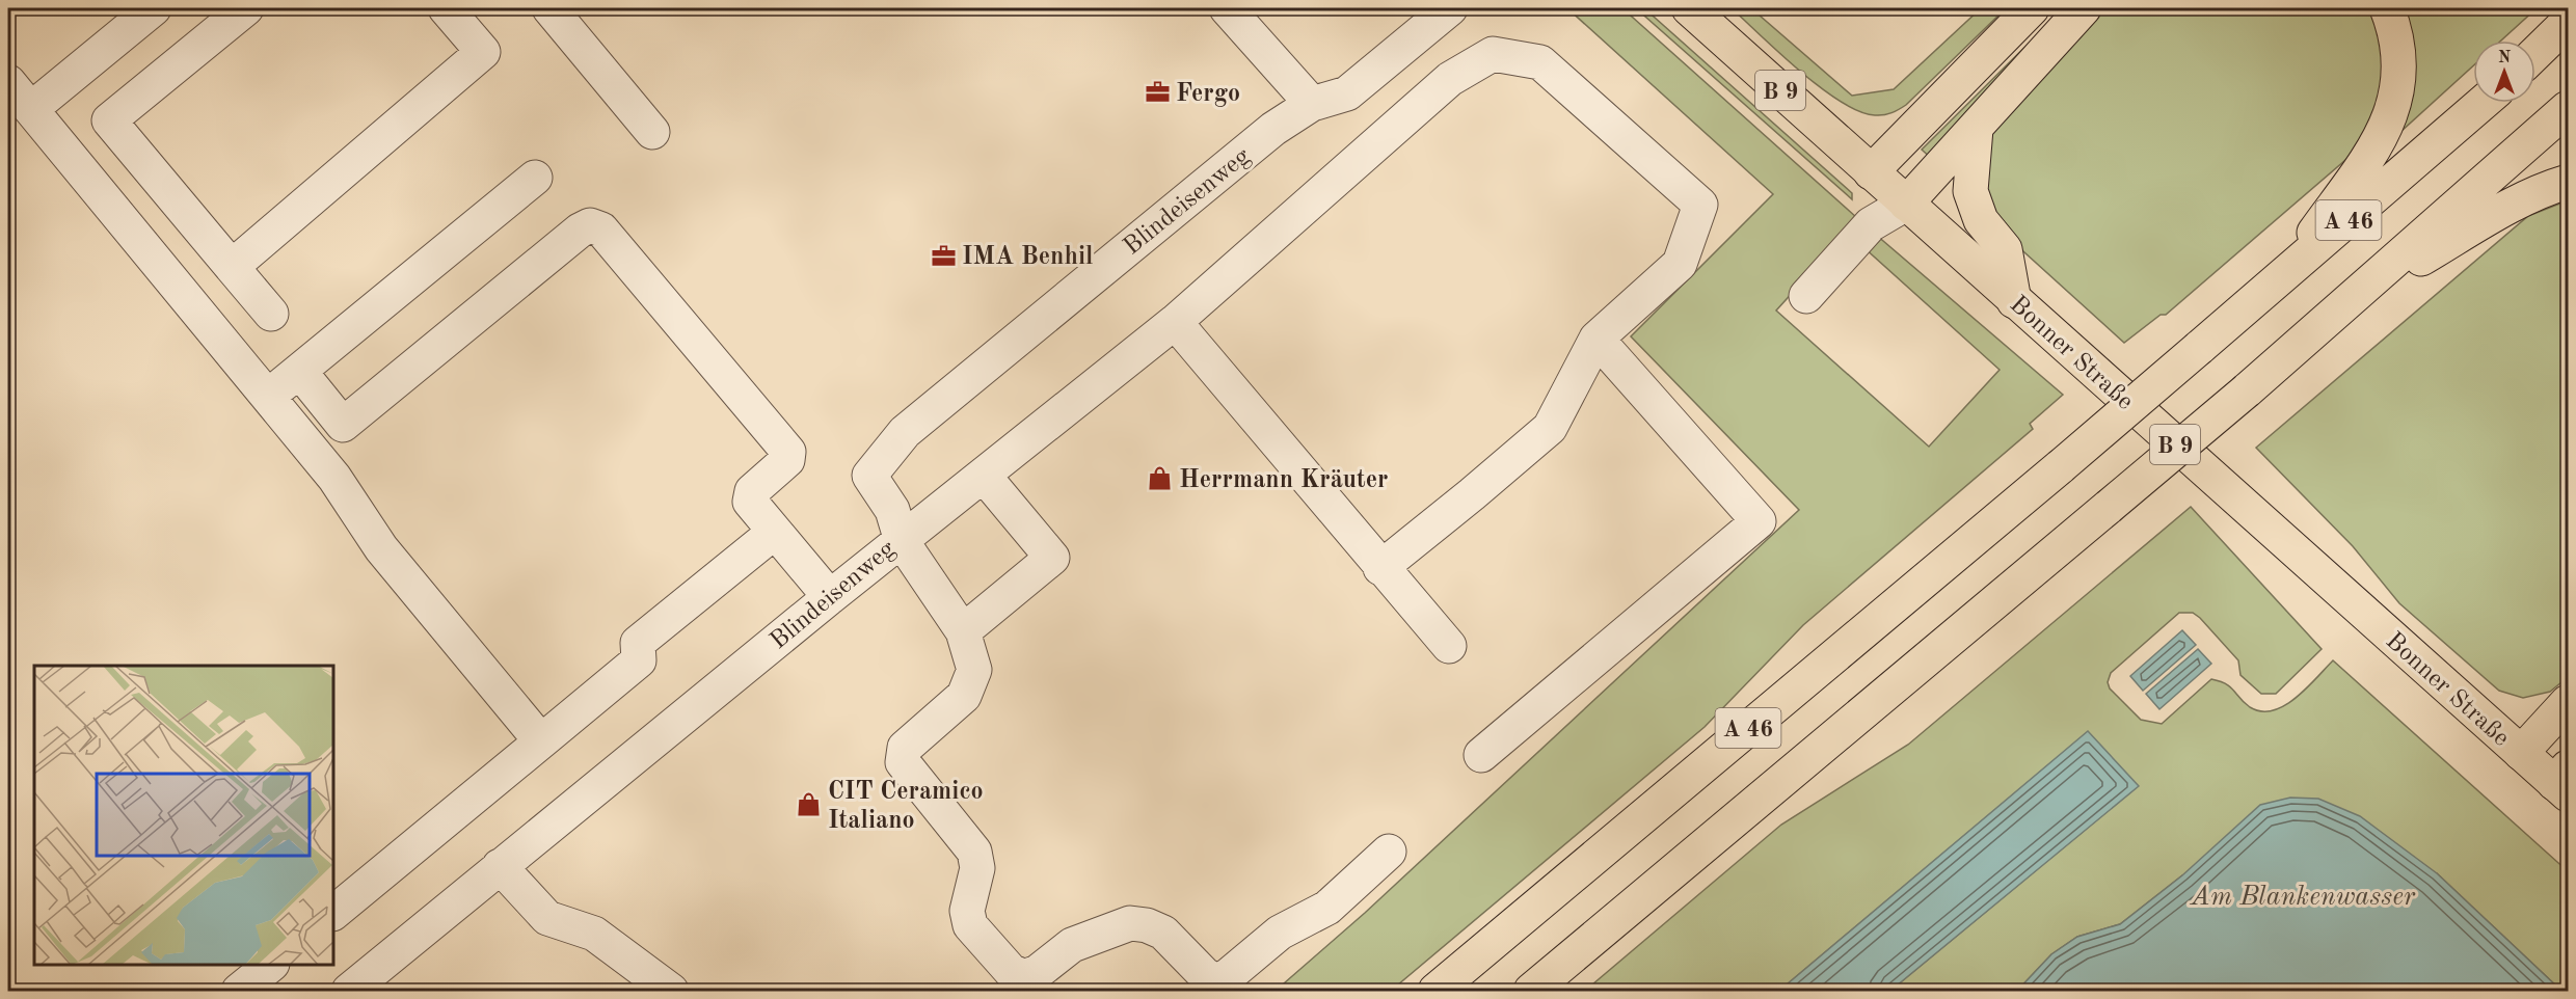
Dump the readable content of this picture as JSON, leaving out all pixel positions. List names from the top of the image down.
{
  "streets": {
    "main road": ["B 9", "A 46", "Bonner Straße"],
    "street": ["Blindeisenweg"]
  },
  "water": ["Am Blankenwasser"],
  "places": {
    "office": ["Fergo", "IMA Benhil"],
    "shop": ["Herrmann Kräuter", "CIT Ceramico Italiano"]
  },
  "north": "top"
}
